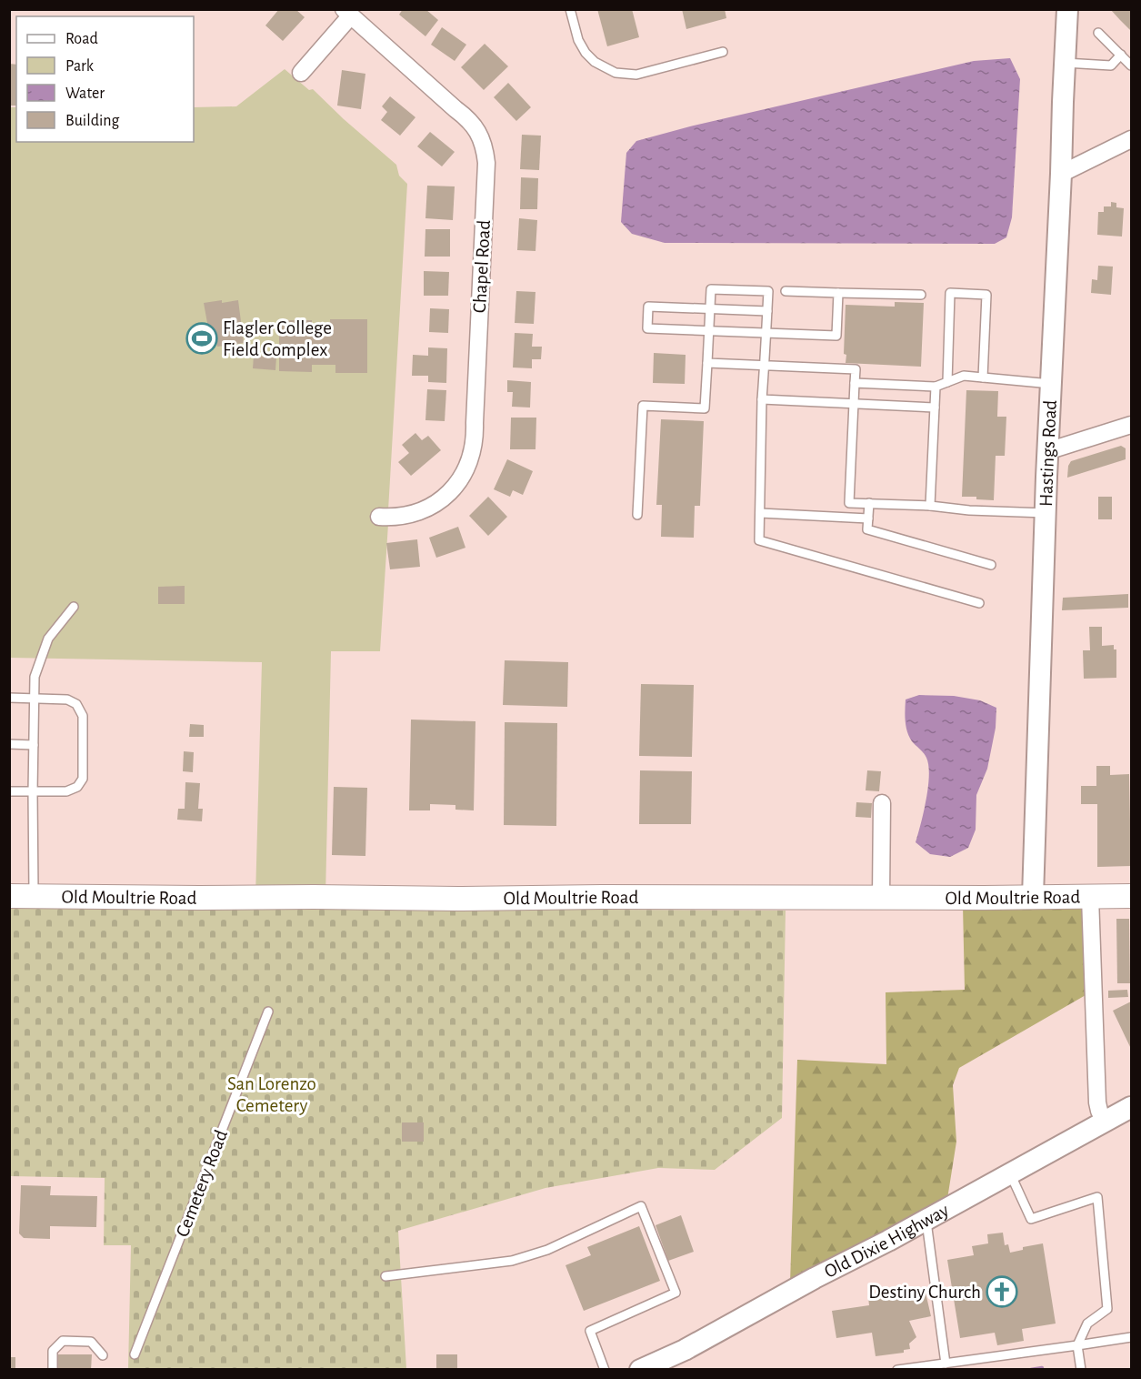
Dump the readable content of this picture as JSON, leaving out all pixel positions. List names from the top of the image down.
{
  "streets": {
    "main road": ["Old Moultrie Road"],
    "street": ["Chapel Road", "Hastings Road", "Old Dixie Highway"],
    "lane": ["Cemetery Road"]
  },
  "crossings": [
    ["Hastings Road", "Old Moultrie Road"]
  ],
  "parks": ["San Lorenzo Cemetery"],
  "places": {
    "sports": ["Flagler College Field Complex"],
    "church": ["Destiny Church"]
  },
  "legend": [
    "Road",
    "Park",
    "Water",
    "Building"
  ]
}
